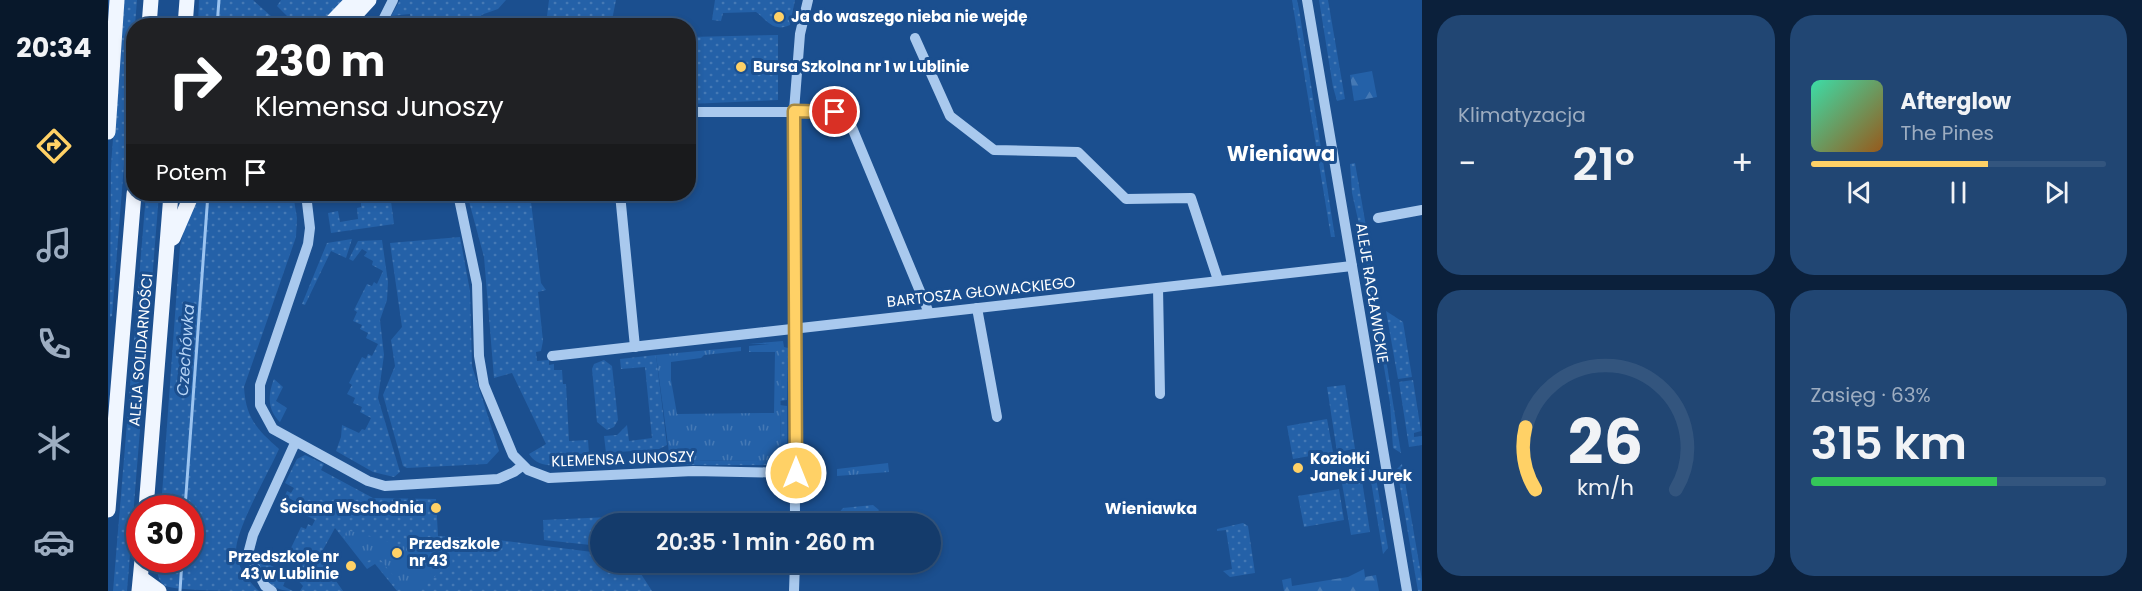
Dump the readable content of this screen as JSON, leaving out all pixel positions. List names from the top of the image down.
{
  "streets": {
    "main road": ["ALEJA SOLIDARNOŚCI"],
    "street": ["BARTOSZA GŁOWACKIEGO", "ALEJE RACŁAWICKIE", "KLEMENSA JUNOSZY"]
  },
  "crossings": [
    ["BARTOSZA GŁOWACKIEGO", "ALEJE RACŁAWICKIE"]
  ],
  "districts": ["Wieniawa", "Wieniawka"],
  "water": ["Czechówka"],
  "places": [
    "Ja do waszego nieba nie wejdę",
    "Bursa Szkolna nr 1 w Lublinie",
    "Koziołki Janek i Jurek",
    "Ściana Wschodnia",
    "Przedszkole nr 43",
    "Przedszkole nr 43 w Lublinie"
  ],
  "page": {
    "tabs": "20:34",
    "tile": [
      "Klimatyzacja",
      ["Zasięg · 63%", "315 km"]
    ],
    "turn": ["230 m", "Klemensa Junoszy"],
    "song": ["Afterglow", "The Pines"],
    "heat": ["−", "21°", "+"],
    "then": "Potem",
    "limit": "30",
    "trip": "20:35 · 1 min · 260 m",
    "gauge": ["26", "km/h"]
  }
}
